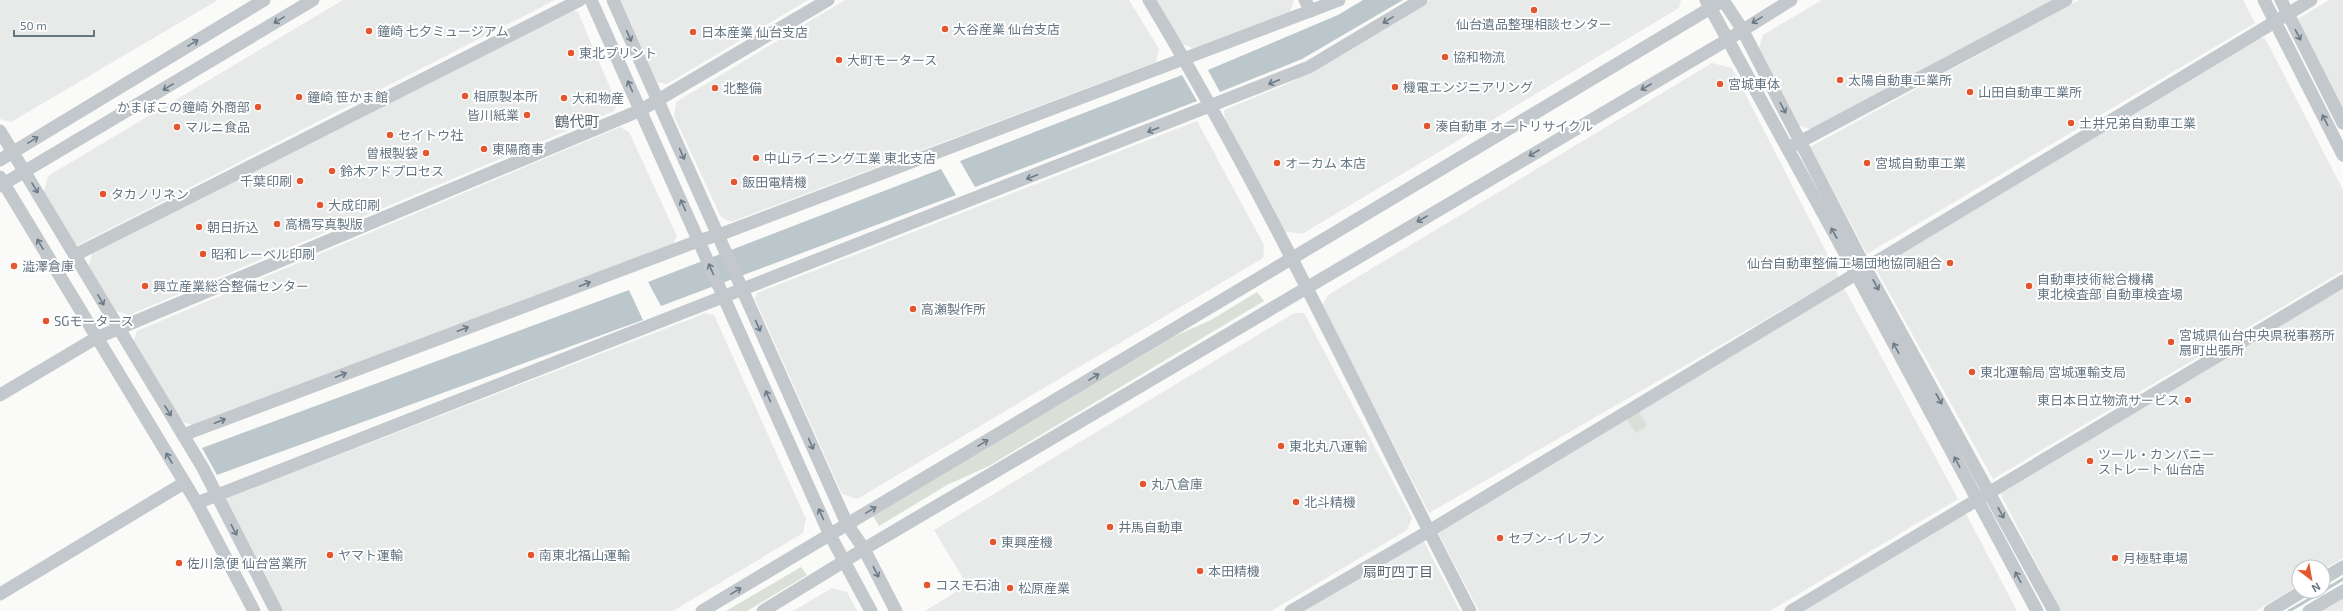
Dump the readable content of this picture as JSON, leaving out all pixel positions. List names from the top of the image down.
{
  "districts": ["鶴代町", "扇町四丁目"],
  "places": [
    "仙台遺品整理相談センター",
    "大谷産業 仙台支店",
    "鐘崎 七夕ミュージアム",
    "日本産業 仙台支店",
    "東北プリント",
    "協和物流",
    "大町モータース",
    "太陽自動車工業所",
    "宮城車体",
    "機電エンジニアリング",
    "北整備",
    "山田自動車工業所",
    "相原製本所",
    "鐘崎 笹かま館",
    "大和物産",
    "かまぼこの鐘崎 外商部",
    "皆川紙業",
    "土井兄弟自動車工業",
    "湊自動車 オートリサイクル",
    "マルニ食品",
    "セイトウ社",
    "東陽商事",
    "曽根製袋",
    "中山ライニング工業 東北支店",
    "オーカム 本店",
    "宮城自動車工業",
    "鈴木アドプロセス",
    "千葉印刷",
    "飯田電精機",
    "タカノリネン",
    "大成印刷",
    "高橋写真製版",
    "朝日折込",
    "昭和レーベル印刷",
    "仙台自動車整備工場団地協同組合",
    "澁澤倉庫",
    "興立産業総合整備センター",
    "自動車技術総合機構 東北検査部 自動車検査場",
    "高瀬製作所",
    "SGモータース",
    "宮城県仙台中央県税事務所 扇町出張所",
    "東北運輸局 宮城運輸支局",
    "東日本日立物流サービス",
    "東北丸八運輸",
    "ツール・カンパニー ストレート 仙台店",
    "丸八倉庫",
    "北斗精機",
    "井馬自動車",
    "セブン-イレブン",
    "東興産機",
    "ヤマト運輸",
    "南東北福山運輸",
    "月極駐車場",
    "佐川急便 仙台営業所",
    "本田精機",
    "コスモ石油",
    "松原産業"
  ],
  "scale_bar": "50 m",
  "north": "bottom right"
}
